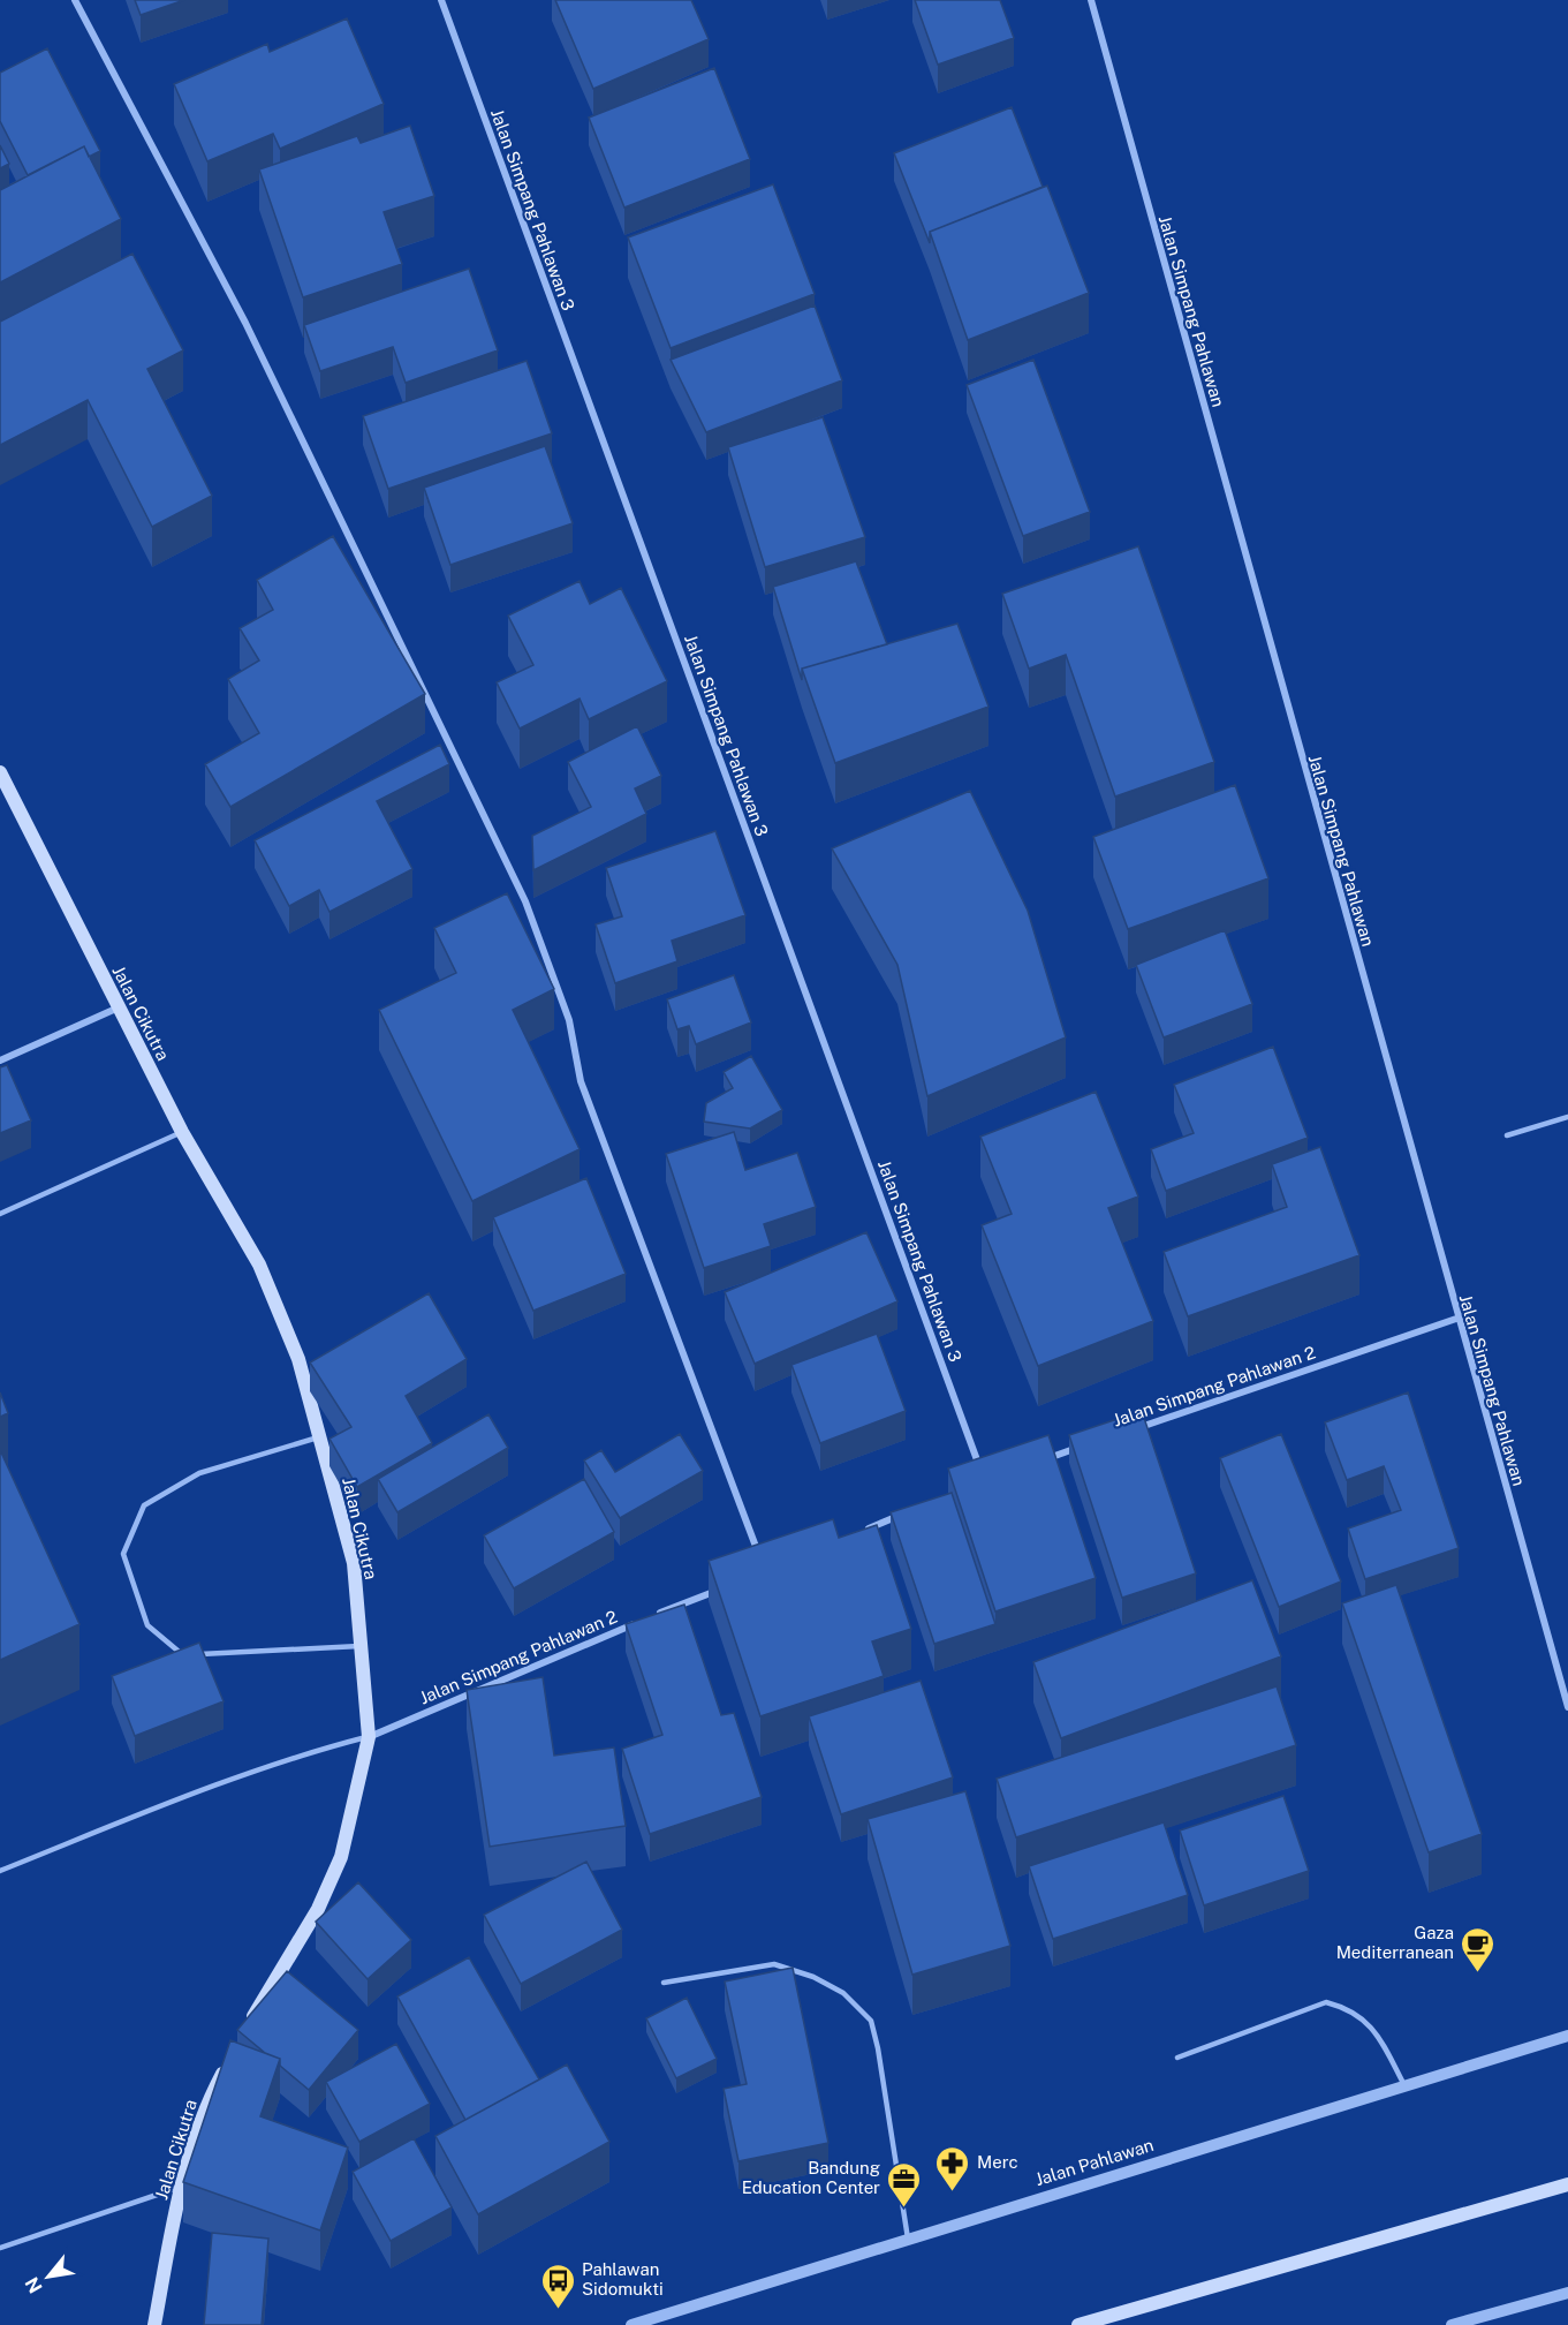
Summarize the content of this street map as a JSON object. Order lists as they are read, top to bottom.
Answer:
{
  "streets": {
    "main road": ["Jalan Cikutra"],
    "street": [
      "Jalan Simpang Pahlawan 3",
      "Jalan Simpang Pahlawan",
      "Jalan Simpang Pahlawan 2",
      "Jalan Pahlawan"
    ]
  },
  "crossings": [
    ["Jalan Simpang Pahlawan", "Jalan Simpang Pahlawan 2"],
    ["Jalan Cikutra", "Jalan Simpang Pahlawan 2"]
  ],
  "places": {
    "cafe": ["Gaza Mediterranean"],
    "pharmacy": ["Merc"],
    "office": ["Bandung Education Center"],
    "bus stop": ["Pahlawan Sidomukti"]
  },
  "north": "bottom left"
}
